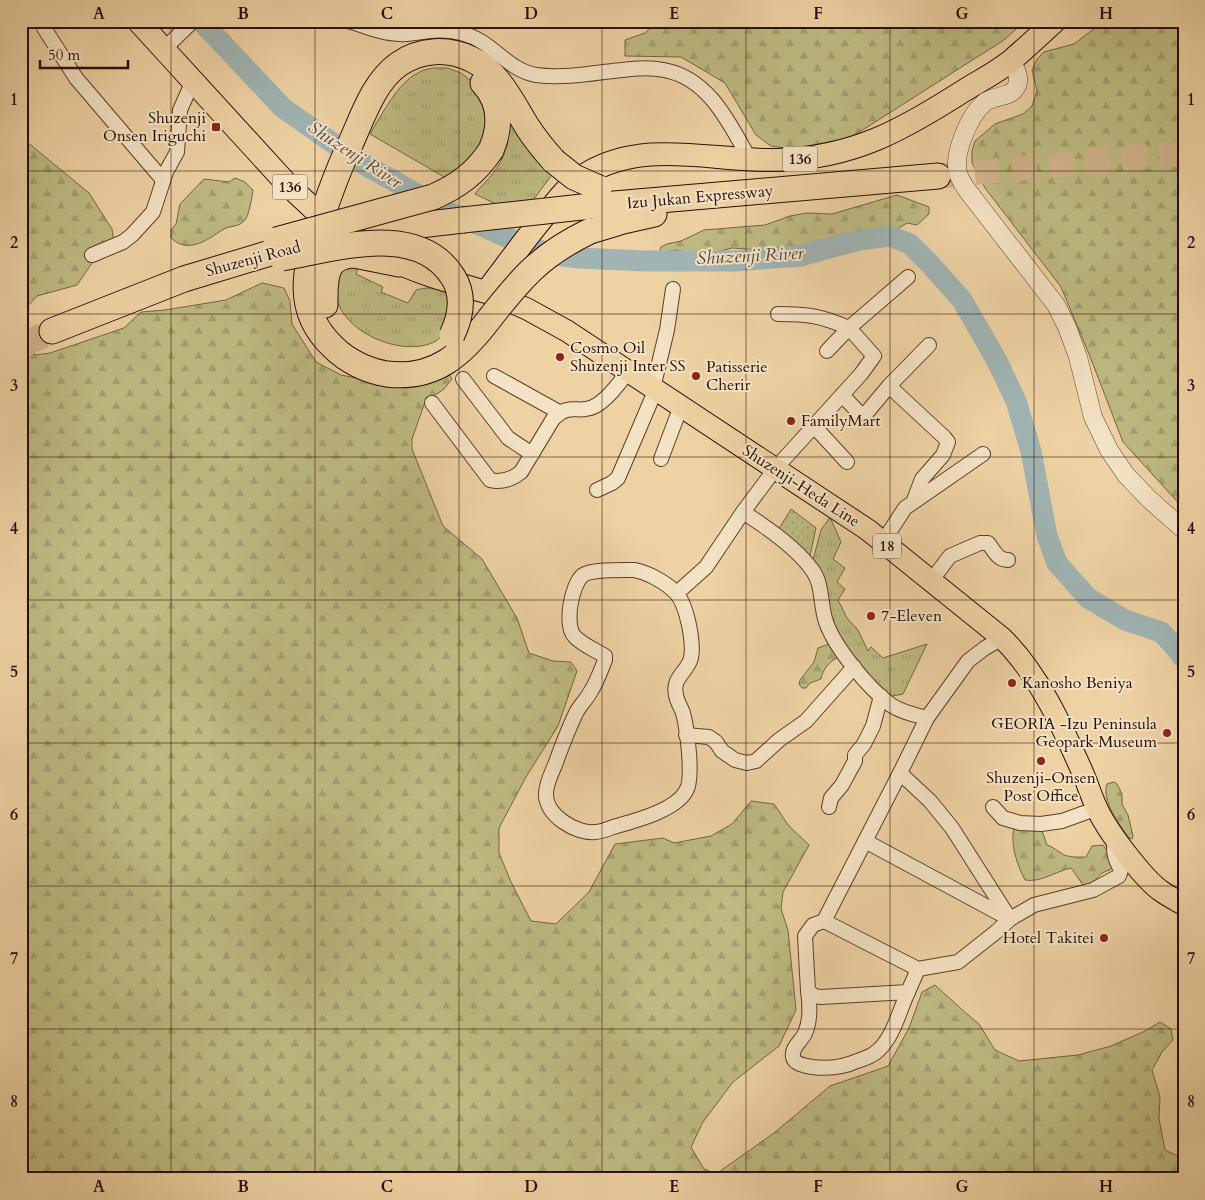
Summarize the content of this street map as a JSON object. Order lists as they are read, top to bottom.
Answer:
{
  "streets": {
    "highway": ["136", "Izu Jukan Expressway", "Shuzenji Road"],
    "main road": ["Shuzenji-Heda Line", "18"]
  },
  "crossings": [
    ["136", "Shuzenji-Heda Line"],
    ["Izu Jukan Expressway", "Shuzenji Road"]
  ],
  "water": ["Shuzenji River"],
  "places": {
    "transit": ["Shuzenji Onsen Iriguchi"],
    "other": [
      "Cosmo Oil Shuzenji Inter SS",
      "Patisserie Cherir",
      "FamilyMart",
      "7-Eleven",
      "Kanosho Beniya",
      "GEORIA -Izu Peninsula Geopark Museum",
      "Shuzenji-Onsen Post Office",
      "Hotel Takitei"
    ]
  },
  "scale_bar": "50 m",
  "grid": {
    "columns": [
      "A",
      "B",
      "C",
      "D",
      "E",
      "F",
      "G",
      "H"
    ],
    "rows": [
      "1",
      "2",
      "3",
      "4",
      "5",
      "6",
      "7",
      "8"
    ]
  }
}
